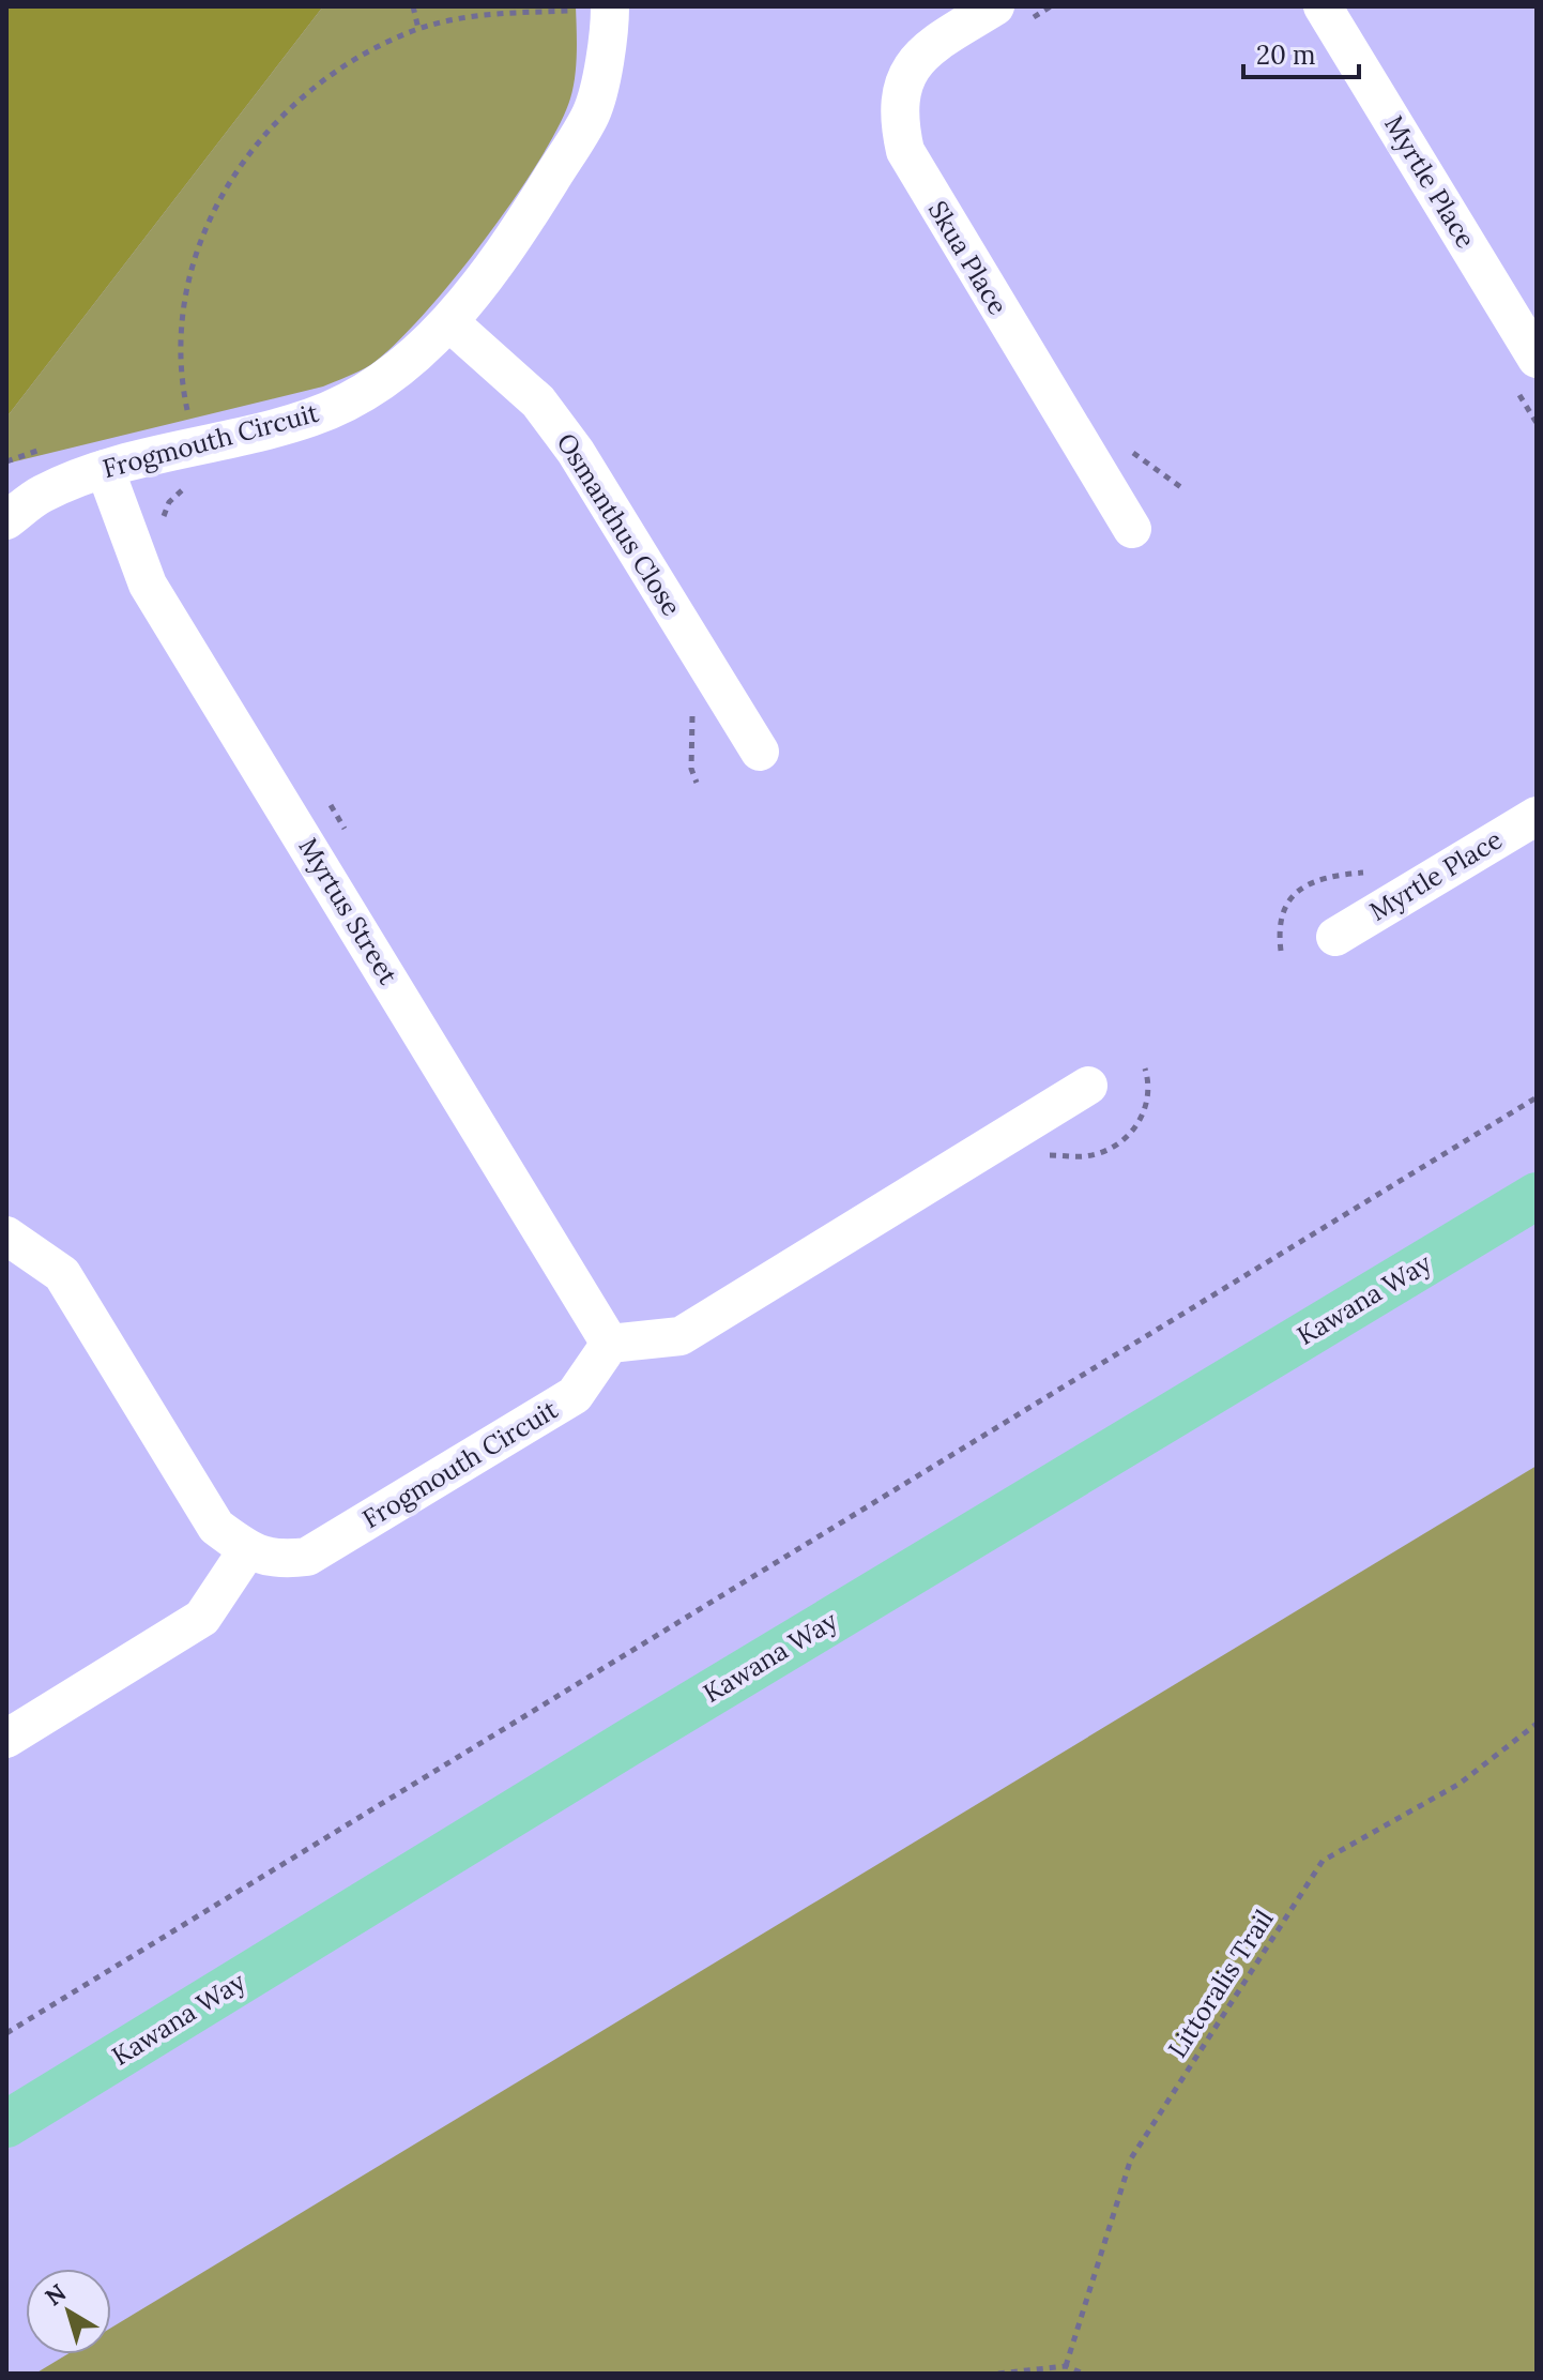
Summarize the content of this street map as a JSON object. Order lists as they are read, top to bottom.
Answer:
{
  "streets": {
    "main road": ["Kawana Way"],
    "street": [
      "Myrtle Place",
      "Skua Place",
      "Frogmouth Circuit",
      "Osmanthus Close",
      "Myrtus Street"
    ],
    "path": ["Littoralis Trail"]
  },
  "crossings": [
    ["Frogmouth Circuit", "Osmanthus Close"],
    ["Frogmouth Circuit", "Myrtus Street"]
  ],
  "scale_bar": "20 m",
  "north": "top left"
}
